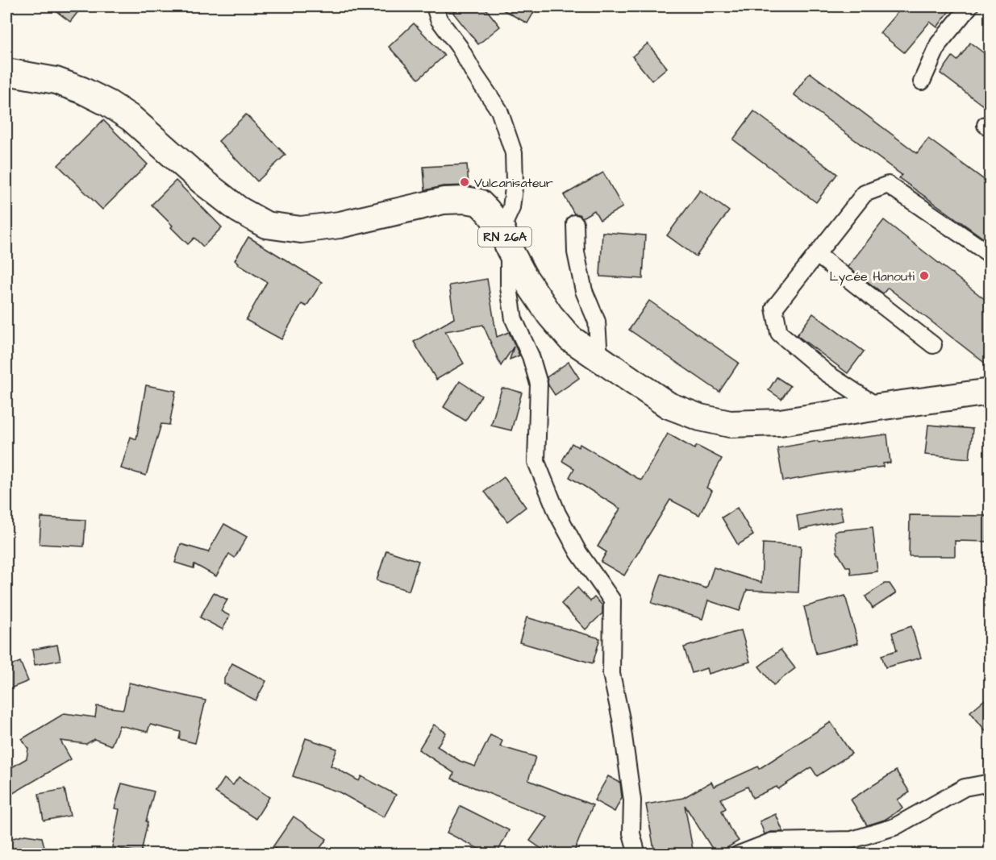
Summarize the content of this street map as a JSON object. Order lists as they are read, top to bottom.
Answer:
{
  "streets": {
    "main road": ["RN 26A"]
  },
  "places": ["Vulcanisateur", "Lycée Hanouti"]
}
